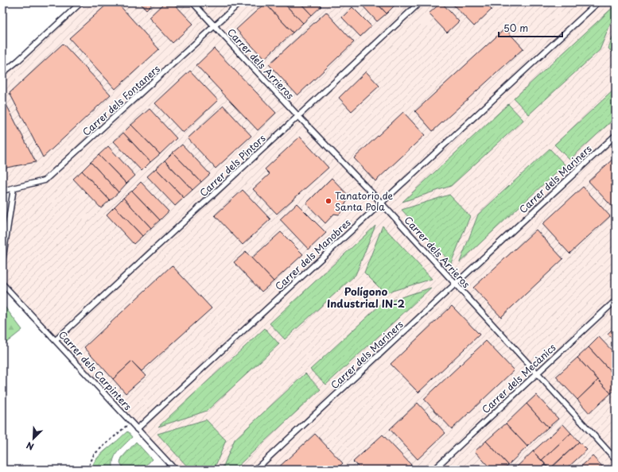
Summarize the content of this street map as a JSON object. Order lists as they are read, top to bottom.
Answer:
{
  "streets": {
    "lane": [
      "Carrer dels Arrieros",
      "Carrer dels Fontaners",
      "Carrer dels Pintors",
      "Carrer dels Mariners",
      "Carrer dels Manobres",
      "Carrer dels Carpinters",
      "Carrer dels Mecànics"
    ]
  },
  "crossings": [
    ["Carrer dels Arrieros", "Carrer dels Fontaners"],
    ["Carrer dels Arrieros", "Carrer dels Pintors"],
    ["Carrer dels Arrieros", "Carrer dels Mariners"],
    ["Carrer dels Arrieros", "Carrer dels Manobres"],
    ["Carrer dels Arrieros", "Carrer dels Mecànics"],
    ["Carrer dels Pintors", "Carrer dels Carpinters"],
    ["Carrer dels Manobres", "Carrer dels Carpinters"]
  ],
  "districts": ["Polígono Industrial IN-2"],
  "places": ["Tanatorio de Santa Pola"],
  "scale_bar": "50 m",
  "north": "bottom left"
}
